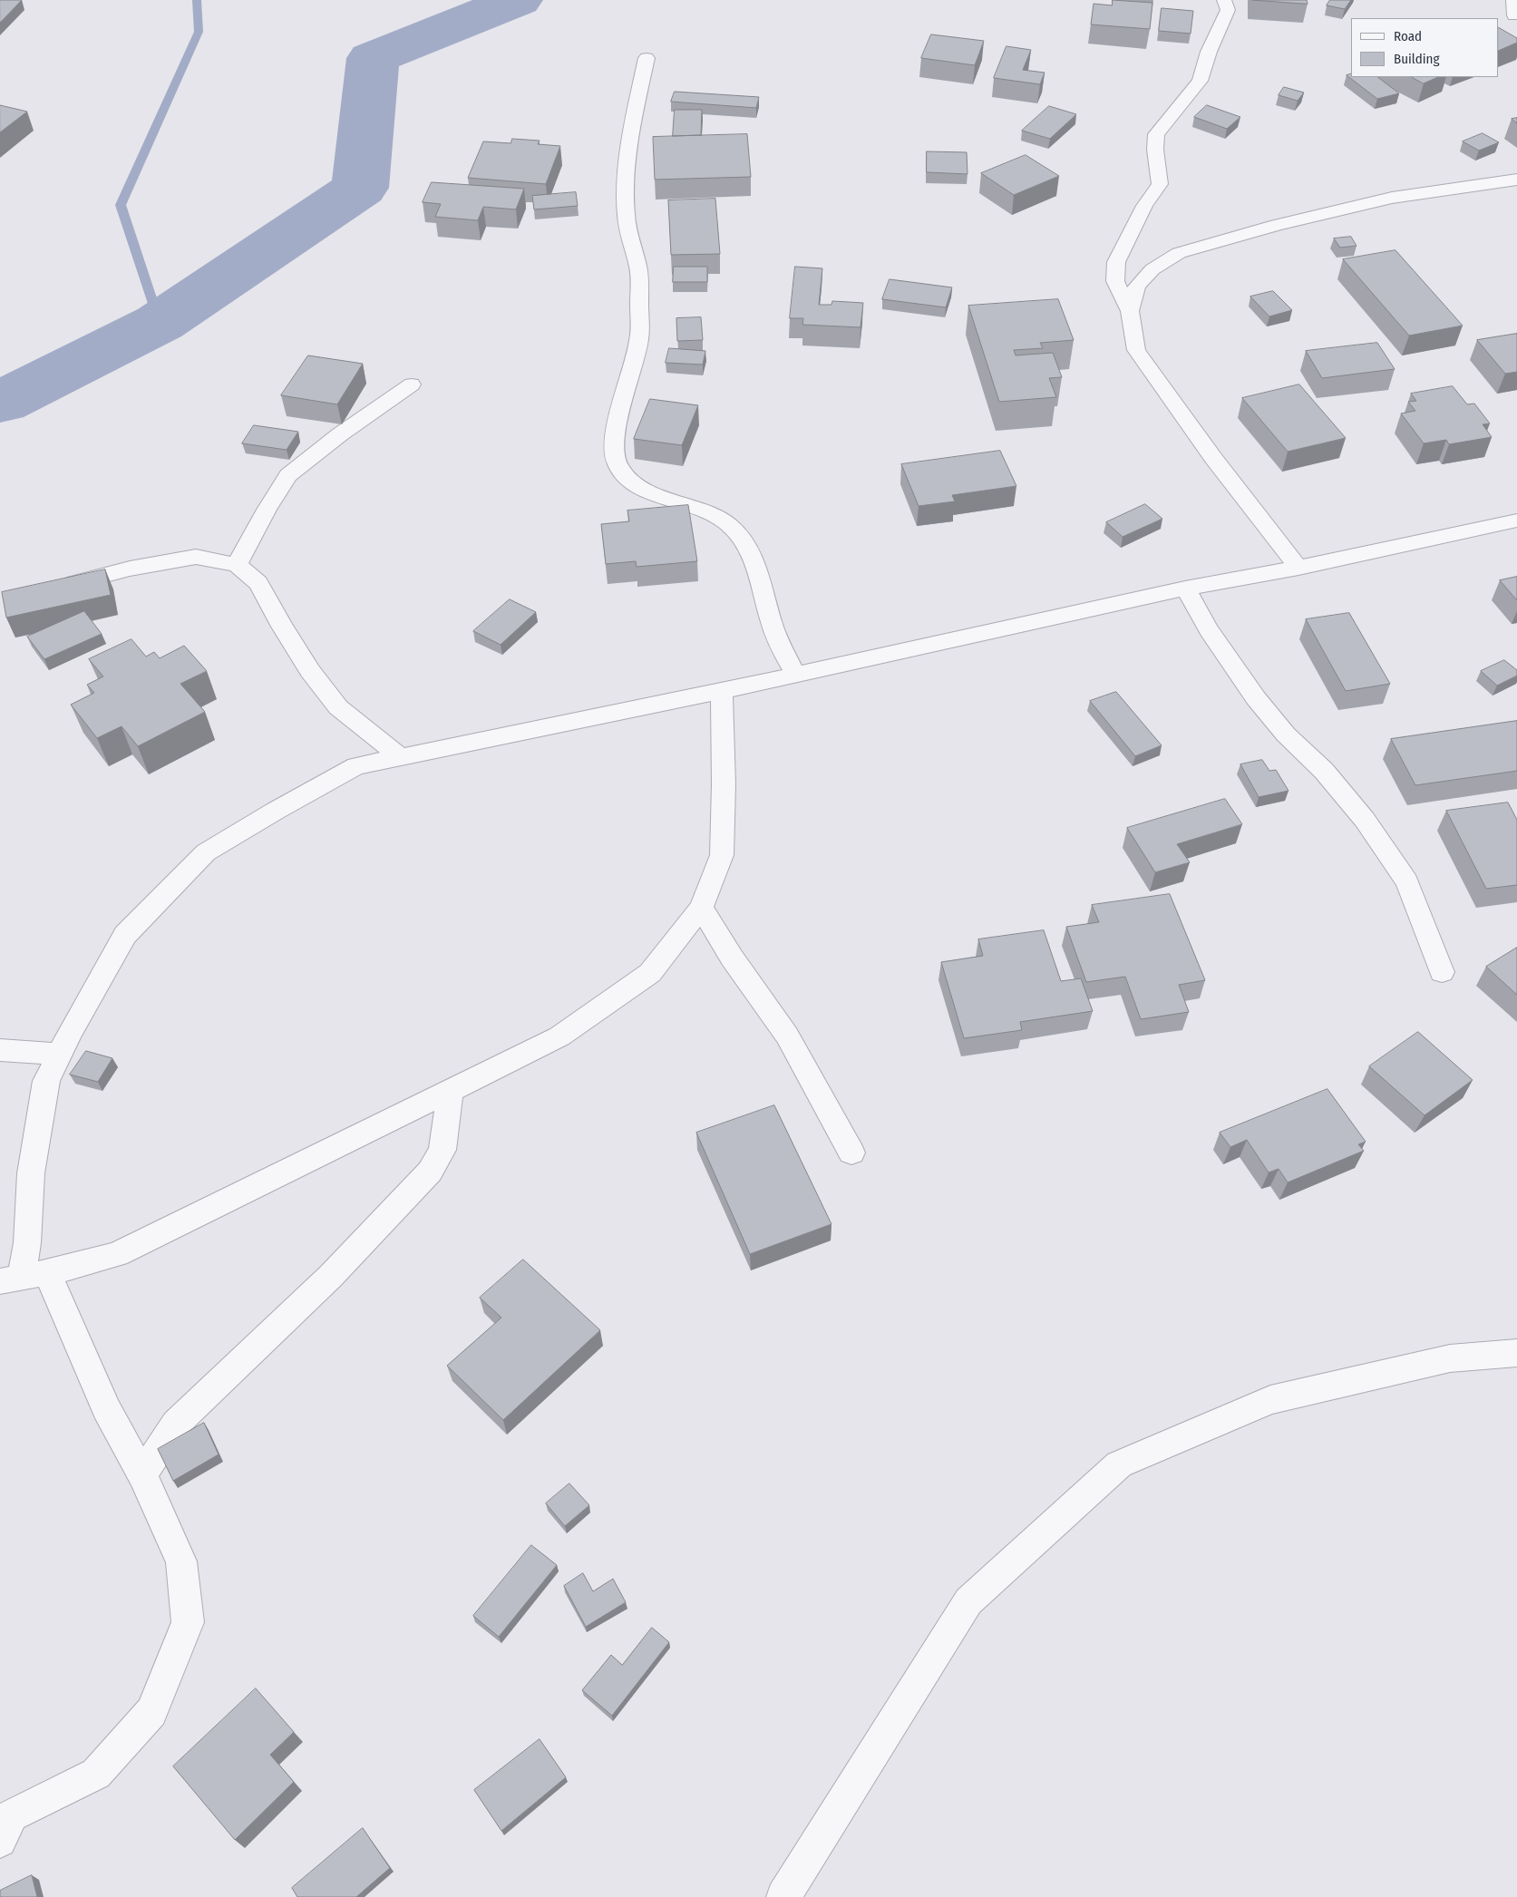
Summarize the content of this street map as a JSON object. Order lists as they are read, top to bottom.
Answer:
{
  "legend": ["Road", "Building"]
}
